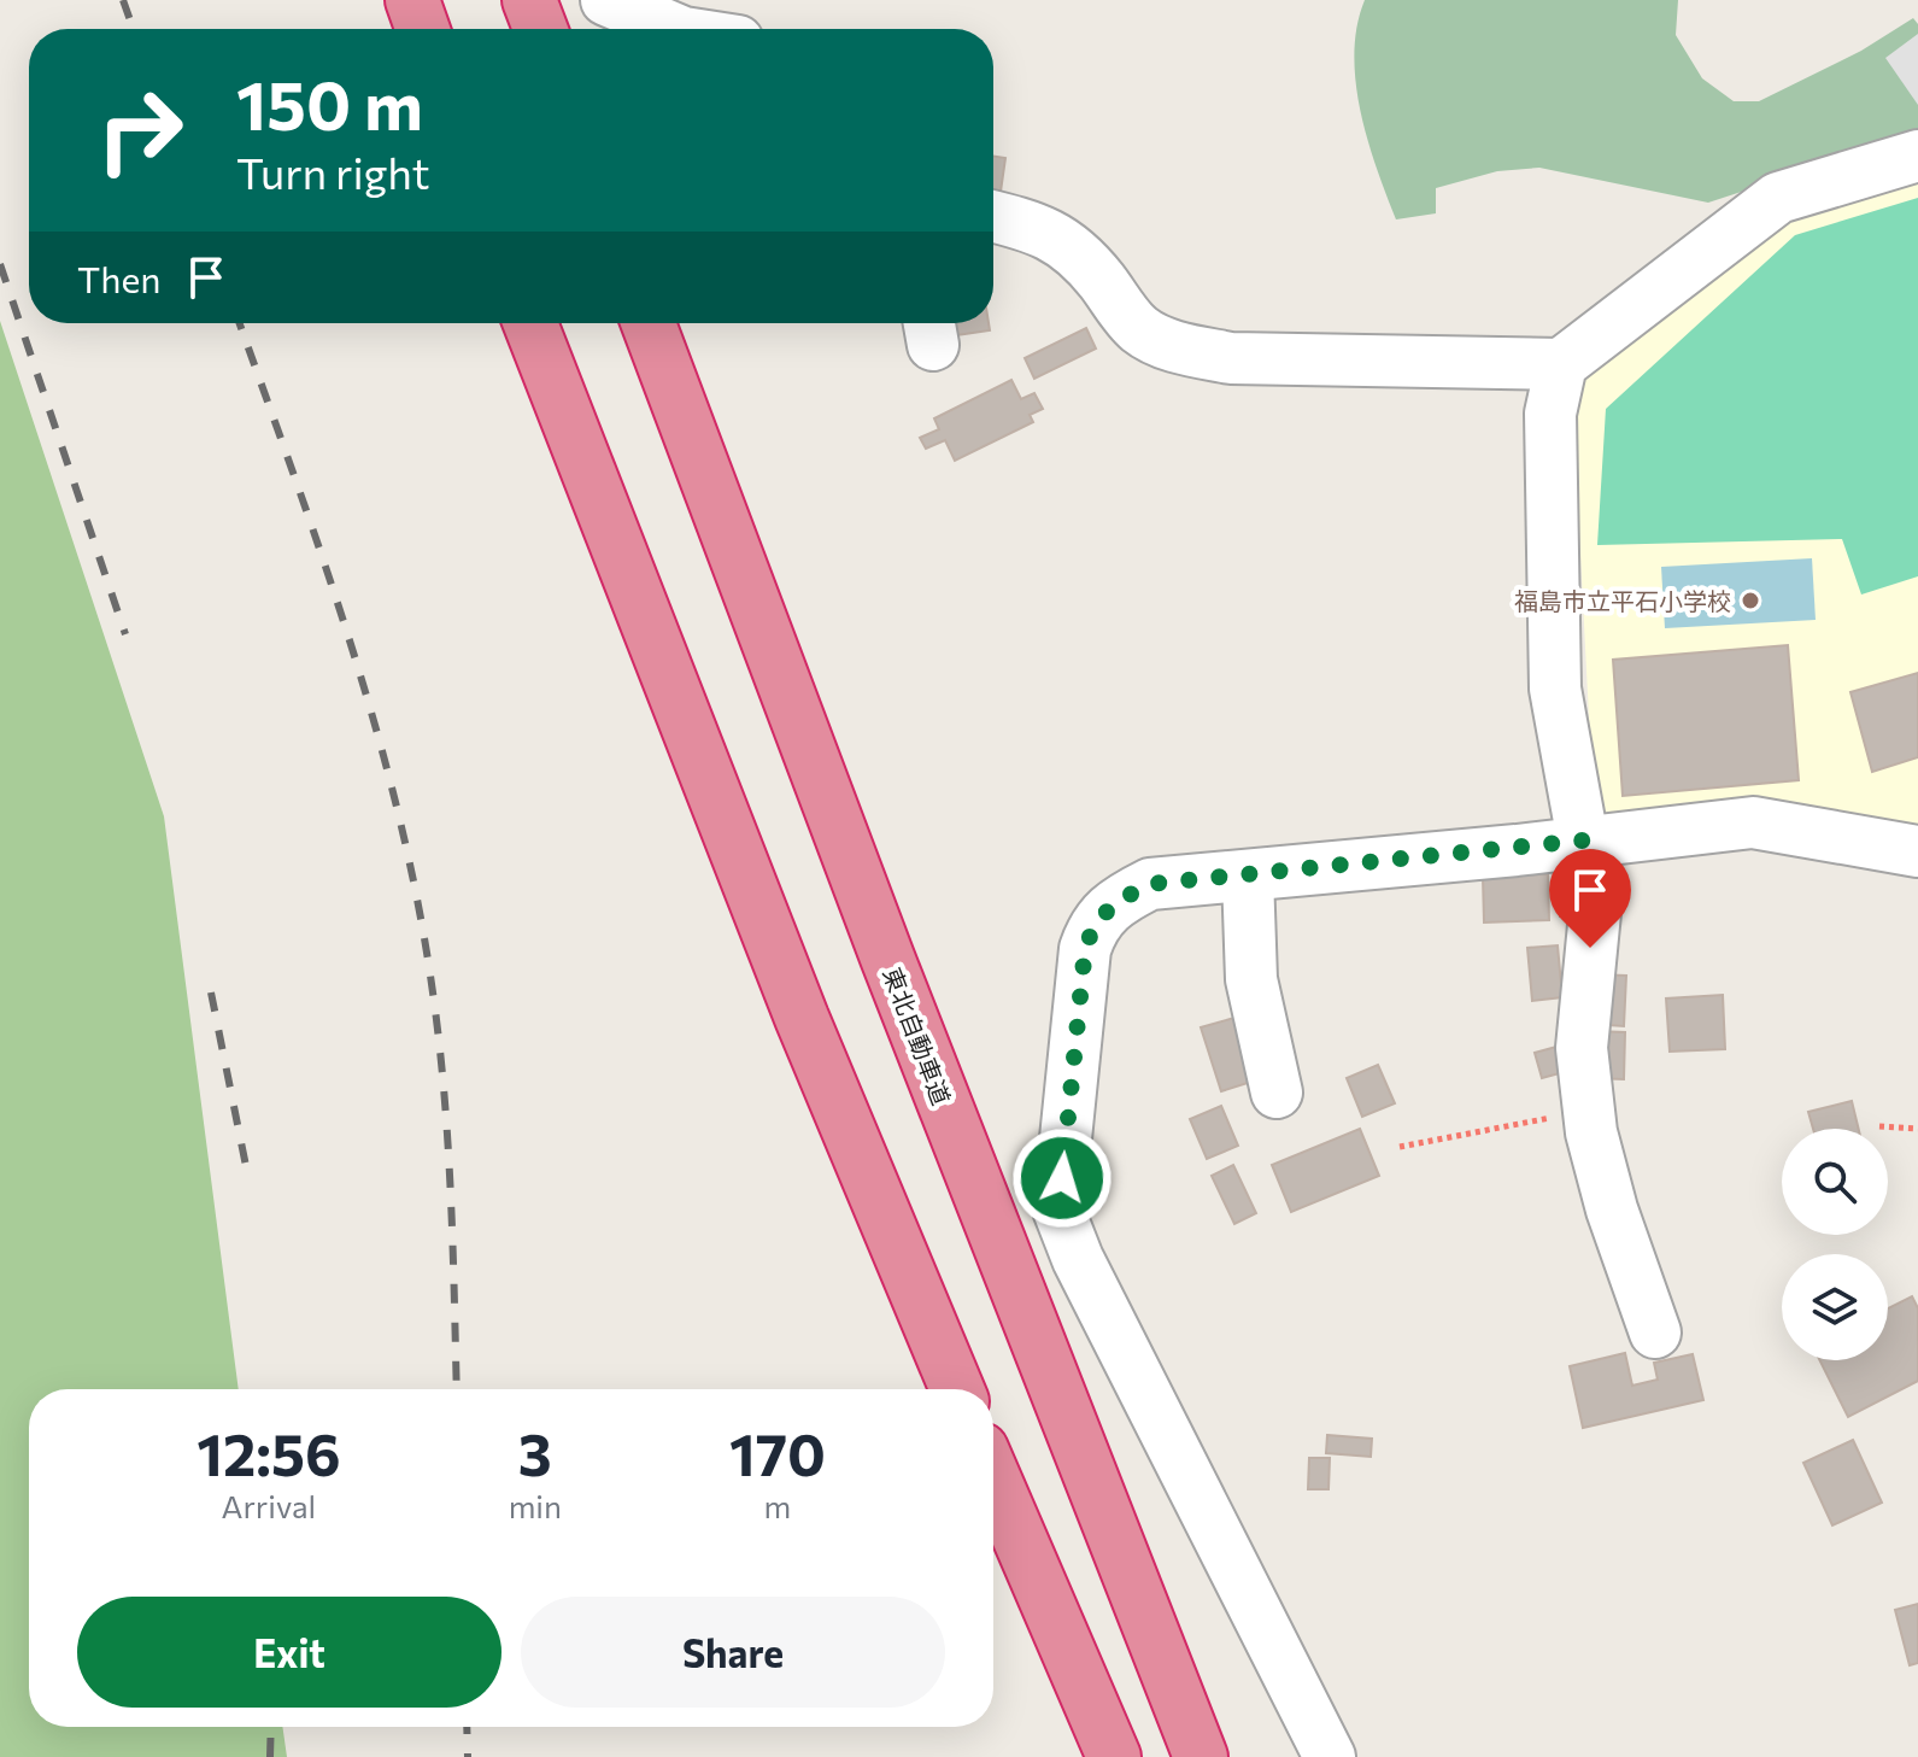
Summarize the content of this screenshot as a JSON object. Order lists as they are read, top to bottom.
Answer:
{
  "streets": {
    "highway": ["東北自動車道"]
  },
  "places": ["福島市立平石小学校"],
  "page": {
    "turn": ["150 m", "Turn right"],
    "then": "Then",
    "eta": [
      "12:56",
      "Arrival",
      "3",
      "min",
      "170",
      "m"
    ],
    "buttons": ["Exit", "Share"]
  }
}
